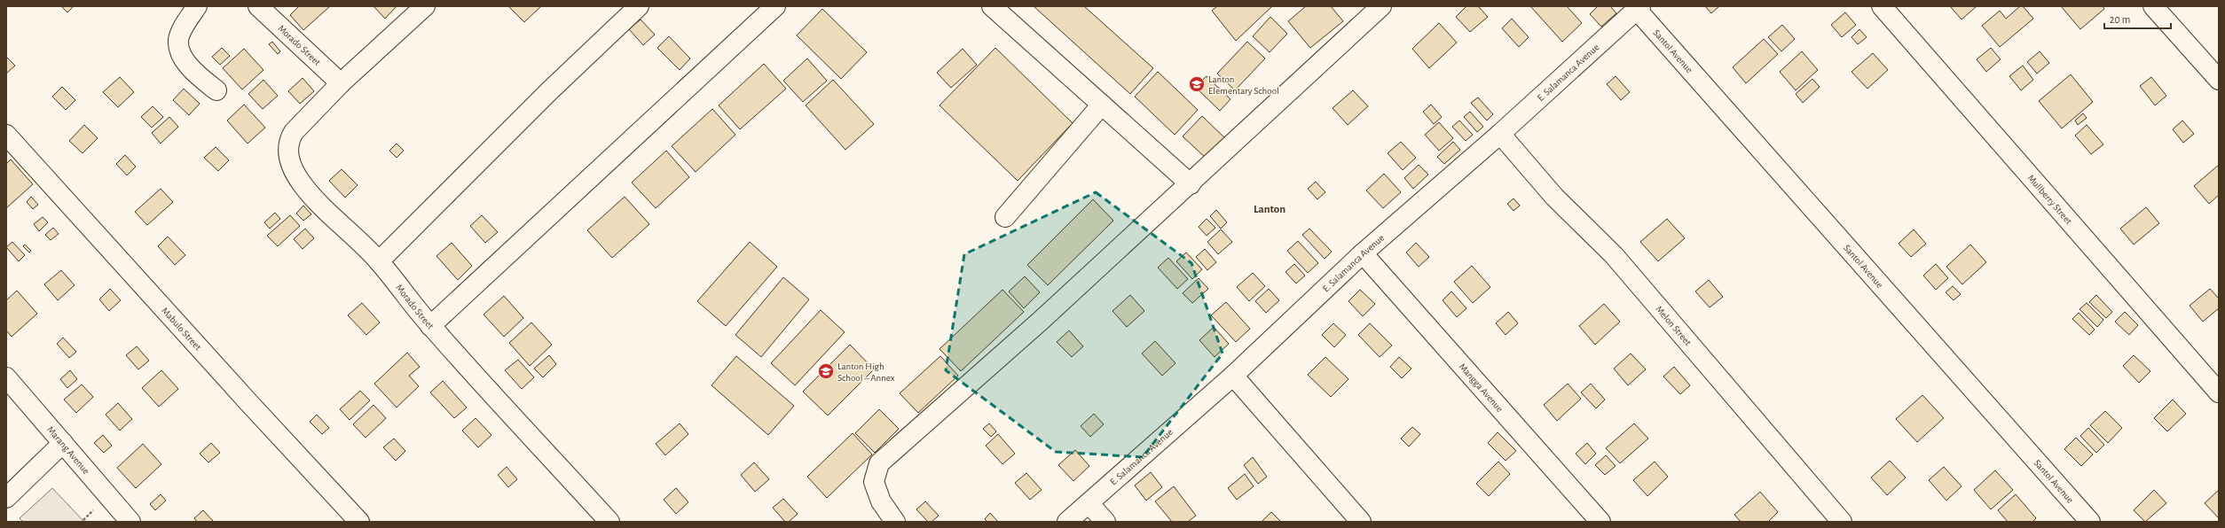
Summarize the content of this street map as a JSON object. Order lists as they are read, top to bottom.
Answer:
{
  "streets": {
    "street": [
      "Morado Street",
      "Santol Avenue",
      "E. Salamanca Avenue",
      "Mullberry Street",
      "Melon Street",
      "Mabulo Street",
      "Mangga Avenue",
      "Marang Avenue"
    ]
  },
  "crossings": [
    ["Santol Avenue", "E. Salamanca Avenue"],
    ["E. Salamanca Avenue", "Melon Street"],
    ["E. Salamanca Avenue", "Mangga Avenue"]
  ],
  "districts": ["Lanton"],
  "places": {
    "school or university": ["Lanton Elementary School", "Lanton High School – Annex"]
  },
  "scale_bar": "20 m"
}
